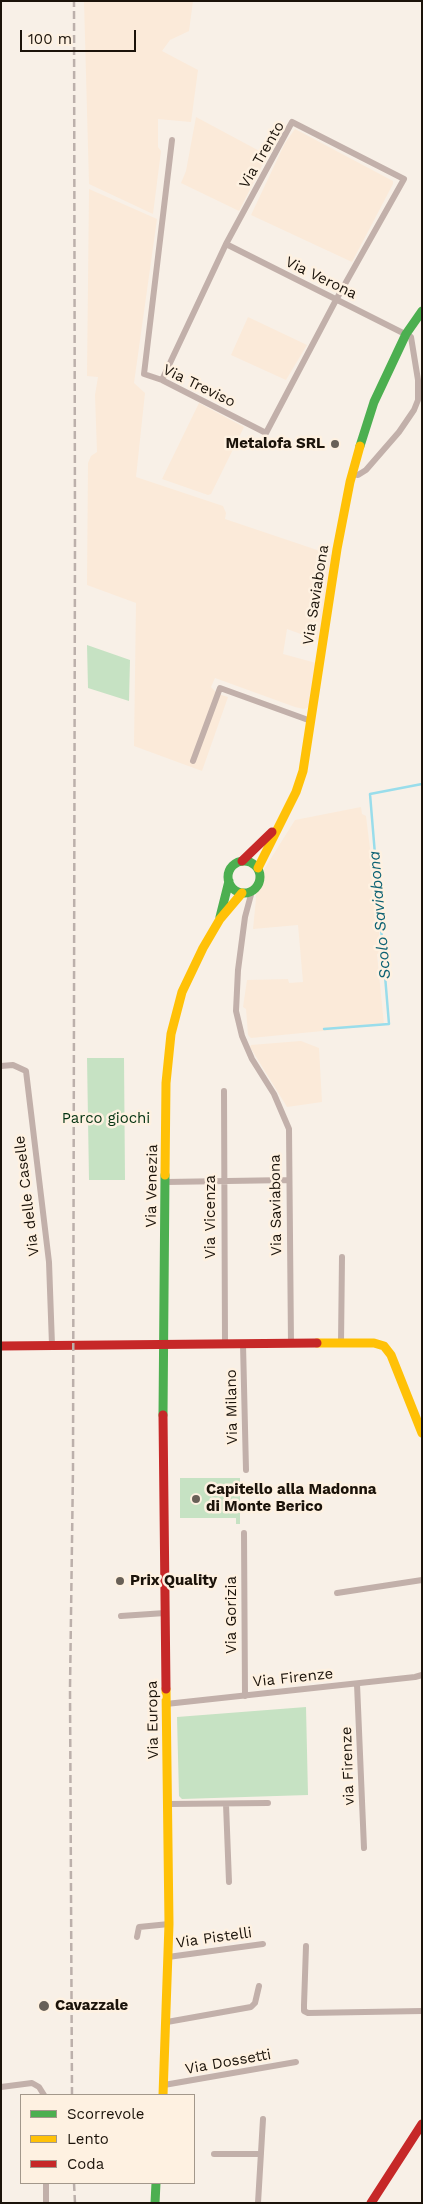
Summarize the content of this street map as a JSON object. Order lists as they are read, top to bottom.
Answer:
{
  "streets": {
    "street": [
      "Via Trento",
      "Via Verona",
      "Via Treviso",
      "Via Saviabona",
      "Via Venezia",
      "Via delle Caselle",
      "Via Vicenza",
      "Via Milano",
      "Via Gorizia",
      "Via Firenze",
      "Via Europa",
      "via Firenze",
      "Via Pistelli",
      "Via Dossetti"
    ]
  },
  "crossings": [
    ["Via Trento", "Via Verona"],
    ["Via Trento", "Via Treviso"],
    ["Via Verona", "Via Treviso"],
    ["Via Verona", "Via Saviabona"],
    ["Via Saviabona", "Via Venezia"],
    ["Via Venezia", "Via Europa"],
    ["Via Gorizia", "Via Firenze"],
    ["Via Firenze", "Via Europa"],
    ["Via Firenze", "via Firenze"],
    ["Via Europa", "Via Pistelli"],
    ["Via Europa", "Via Dossetti"]
  ],
  "water": ["Scolo Saviabona"],
  "parks": ["Parco giochi"],
  "places": [
    "Metalofa SRL",
    "Capitello alla Madonna di Monte Berico",
    "Prix Quality",
    "Cavazzale"
  ],
  "legend": ["Scorrevole", "Lento", "Coda"],
  "scale_bar": "100 m"
}
